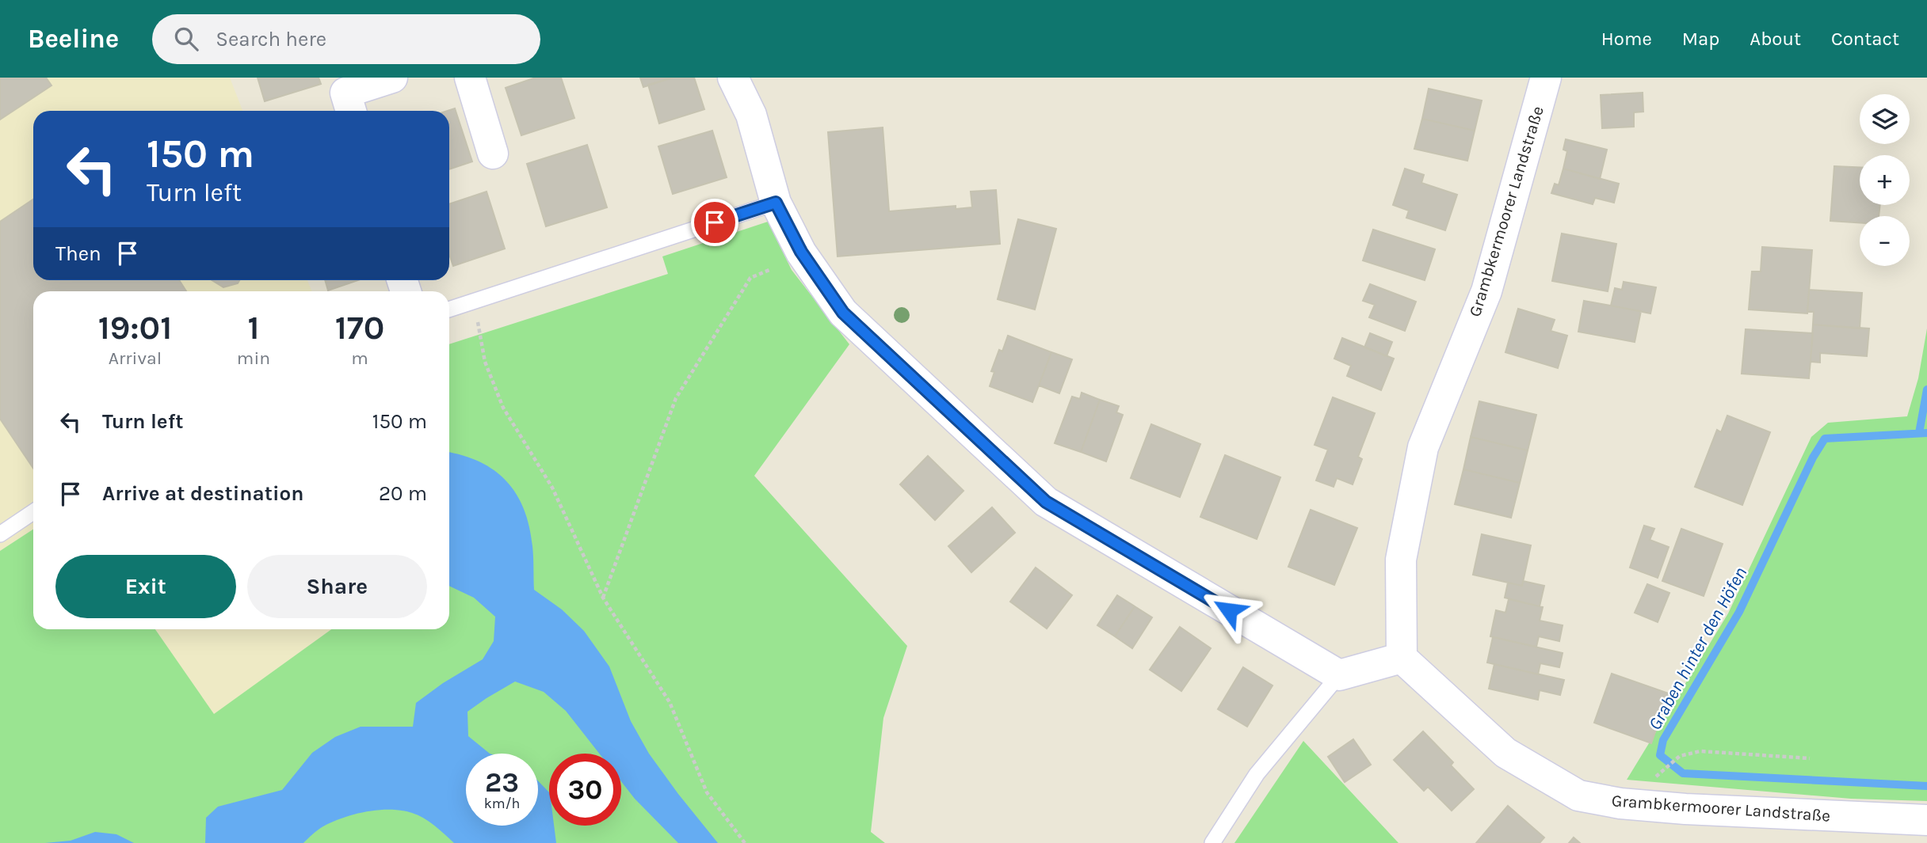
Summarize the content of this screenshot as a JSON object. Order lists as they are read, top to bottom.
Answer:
{
  "streets": {
    "street": ["Grambkermoorer Landstraße"]
  },
  "water": ["Graben hinter den Höfen"],
  "page": {
    "header": "Beeline",
    "search": "Search here",
    "nav": [
      "Home",
      "Map",
      "About",
      "Contact"
    ],
    "map_buttons": ["+", "−"],
    "turn": ["150 m", "Turn left"],
    "then": "Then",
    "eta": [
      "19:01",
      "Arrival",
      "1",
      "min",
      "170",
      "m"
    ],
    "list": [
      {
        "name": "Turn left",
        "value": "150 m"
      },
      {
        "name": "Arrive at destination",
        "value": "20 m"
      }
    ],
    "buttons": ["Exit", "Share"],
    "speed": "23 km/h",
    "limit": "30"
  }
}
